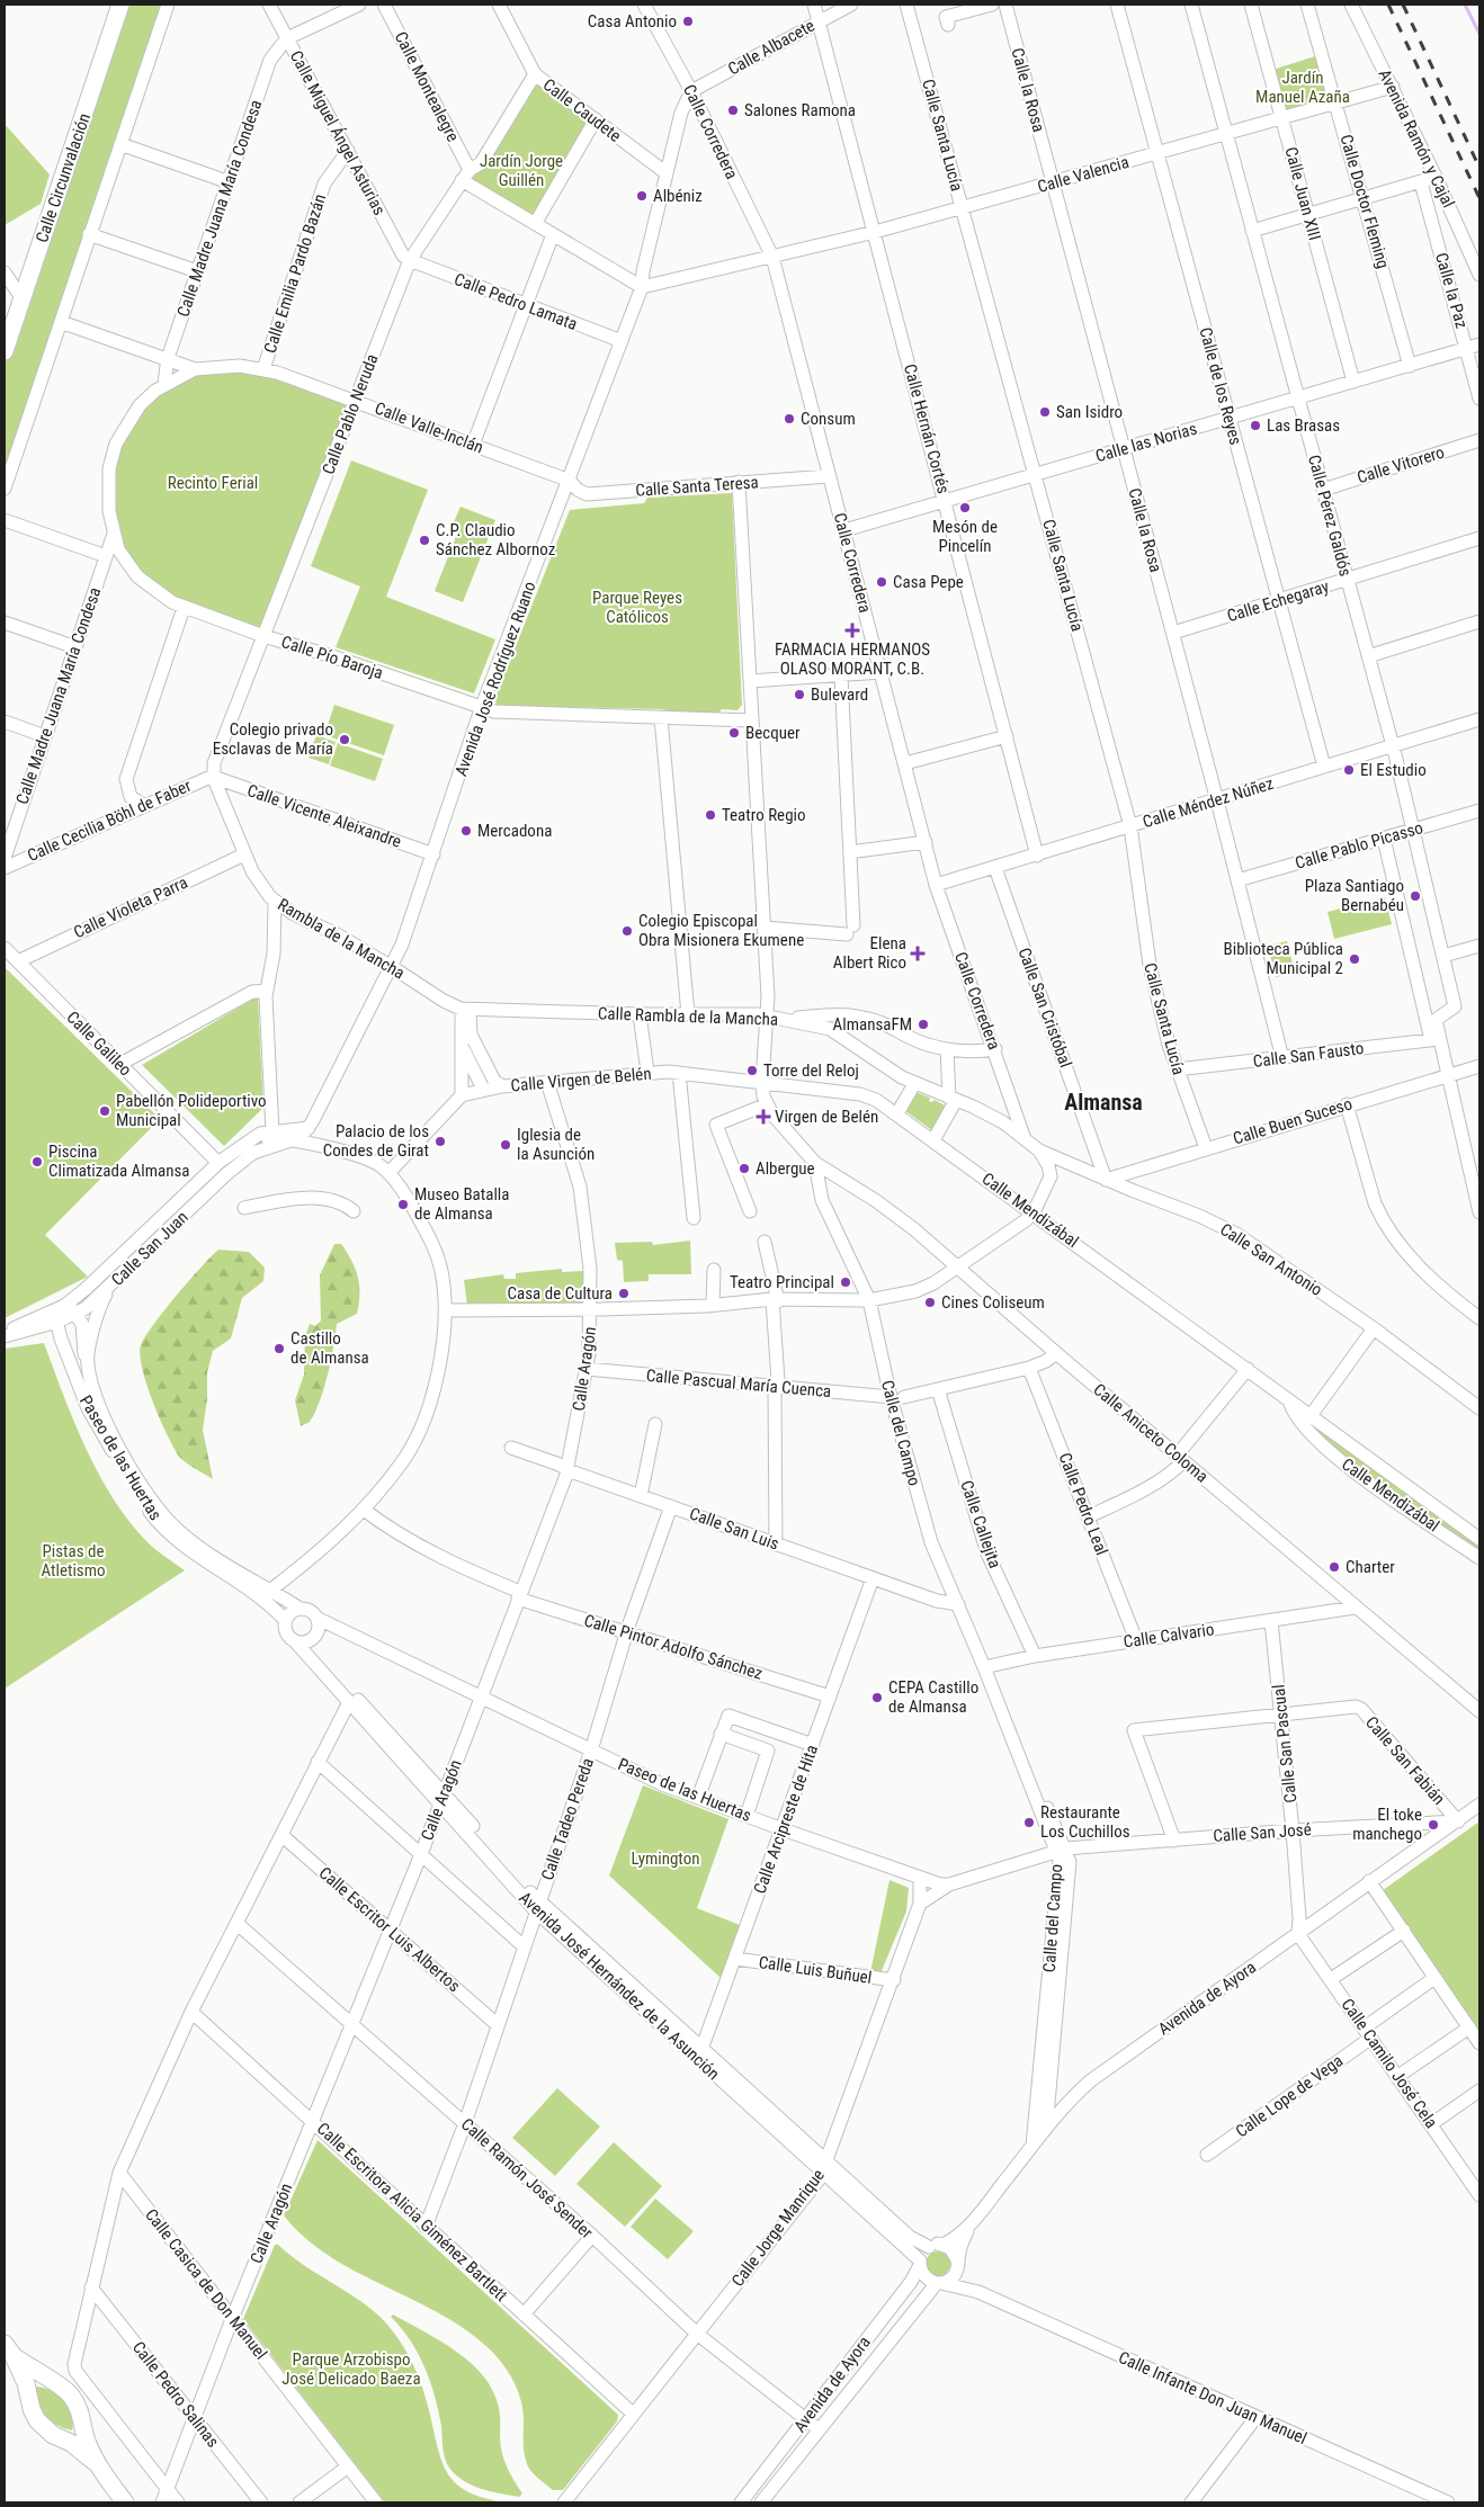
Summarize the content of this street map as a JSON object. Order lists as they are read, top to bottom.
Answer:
{
  "streets": {
    "main road": ["Calle Circunvalación"],
    "street": [
      "Calle Albacete",
      "Calle Montealegre",
      "Calle la Rosa",
      "Calle Caudete",
      "Calle Corredera",
      "Calle Miguel Ángel Asturias",
      "Calle Santa Lucía",
      "Avenida Ramón y Cajal",
      "Calle Valencia",
      "Calle Juan XIII",
      "Calle Doctor Fleming",
      "Calle Madre Juana María Condesa",
      "Calle Emilia Pardo Bazán",
      "Calle la Paz",
      "Calle Pedro Lamata",
      "Calle de los Reyes",
      "Calle Pablo Neruda",
      "Calle Valle-Inclán",
      "Calle Hernán Cortés",
      "Calle las Norias",
      "Calle Vitorero",
      "Calle Santa Teresa",
      "Calle Pérez Galdós",
      "Calle Echegaray",
      "Calle Pío Baroja",
      "Avenida José Rodríguez Ruano",
      "Calle Méndez Núñez",
      "Calle Vicente Aleixandre",
      "Calle Cecilia Böhl de Faber",
      "Calle Pablo Picasso",
      "Calle Violeta Parra",
      "Rambla de la Mancha",
      "Calle San Cristóbal",
      "Calle Rambla de la Mancha",
      "Calle Galileo",
      "Calle San Fausto",
      "Calle Virgen de Belén",
      "Calle Buen Suceso",
      "Calle Mendizábal",
      "Calle San Juan",
      "Calle San Antonio",
      "Calle Aragón",
      "Calle Pascual María Cuenca",
      "Calle del Campo",
      "Calle Aniceto Coloma",
      "Paseo de las Huertas",
      "Calle Pedro Leal",
      "Calle Callejita",
      "Calle San Luis",
      "Calle Calvario",
      "Calle Pintor Adolfo Sánchez",
      "Calle San Pascual",
      "Calle San Fabián",
      "Calle Tadeo Pereda",
      "Calle Arcipreste de Hita",
      "Calle San José",
      "Calle Escritor Luis Albertos",
      "Calle Luis Buñuel",
      "Avenida José Hernández de la Asunción",
      "Avenida de Ayora",
      "Calle Camilo José Cela",
      "Calle Lope de Vega",
      "Calle Ramón José Sender",
      "Calle Escritora Alicia Giménez Bartlett",
      "Calle Jorge Manrique",
      "Calle Casica de Don Manuel",
      "Calle Pedro Salinas",
      "Calle Infante Don Juan Manuel"
    ]
  },
  "crossings": [
    ["Calle Albacete", "Calle Corredera"],
    ["Calle Albacete", "Calle Hernán Cortés"],
    ["Calle Albacete", "Avenida José Rodríguez Ruano"],
    ["Calle Montealegre", "Calle Pablo Neruda"],
    ["Calle la Rosa", "Calle Valencia"],
    ["Calle la Rosa", "Calle las Norias"],
    ["Calle la Rosa", "Calle Echegaray"],
    ["Calle la Rosa", "Calle Méndez Núñez"],
    ["Calle la Rosa", "Calle Pablo Picasso"],
    ["Calle la Rosa", "Calle San Fausto"],
    ["Calle Caudete", "Calle Pablo Neruda"],
    ["Calle Caudete", "Avenida José Rodríguez Ruano"],
    ["Calle Corredera", "Calle Valencia"],
    ["Calle Corredera", "Calle las Norias"],
    ["Calle Corredera", "Calle Santa Teresa"],
    ["Calle Corredera", "Avenida José Rodríguez Ruano"],
    ["Calle Corredera", "Calle Méndez Núñez"],
    ["Calle Corredera", "Calle Rambla de la Mancha"],
    ["Calle Miguel Ángel Asturias", "Calle Madre Juana María Condesa"],
    ["Calle Miguel Ángel Asturias", "Calle Emilia Pardo Bazán"],
    ["Calle Miguel Ángel Asturias", "Calle Pedro Lamata"],
    ["Calle Miguel Ángel Asturias", "Calle Pablo Neruda"],
    ["Calle Santa Lucía", "Calle Valencia"],
    ["Calle Santa Lucía", "Calle las Norias"],
    ["Calle Santa Lucía", "Calle Méndez Núñez"],
    ["Calle Santa Lucía", "Calle San Fausto"],
    ["Calle Santa Lucía", "Calle Buen Suceso"],
    ["Avenida Ramón y Cajal", "Calle Valencia"],
    ["Calle Valencia", "Calle Juan XIII"],
    ["Calle Valencia", "Calle Doctor Fleming"],
    ["Calle Valencia", "Calle de los Reyes"],
    ["Calle Valencia", "Calle Hernán Cortés"],
    ["Calle Valencia", "Calle Pérez Galdós"],
    ["Calle Valencia", "Avenida José Rodríguez Ruano"],
    ["Calle Juan XIII", "Calle las Norias"],
    ["Calle Doctor Fleming", "Calle las Norias"],
    ["Calle Madre Juana María Condesa", "Calle Valle-Inclán"],
    ["Calle Madre Juana María Condesa", "Calle Pío Baroja"],
    ["Calle Emilia Pardo Bazán", "Calle Valle-Inclán"],
    ["Calle la Paz", "Calle las Norias"],
    ["Calle Pedro Lamata", "Calle Pablo Neruda"],
    ["Calle Pedro Lamata", "Avenida José Rodríguez Ruano"],
    ["Calle de los Reyes", "Calle las Norias"],
    ["Calle de los Reyes", "Calle Echegaray"],
    ["Calle de los Reyes", "Calle Méndez Núñez"],
    ["Calle Pablo Neruda", "Calle Valle-Inclán"],
    ["Calle Pablo Neruda", "Calle Pío Baroja"],
    ["Calle Pablo Neruda", "Calle Vicente Aleixandre"],
    ["Calle Pablo Neruda", "Calle Cecilia Böhl de Faber"],
    ["Calle Pablo Neruda", "Rambla de la Mancha"],
    ["Calle Valle-Inclán", "Calle Santa Teresa"],
    ["Calle Valle-Inclán", "Avenida José Rodríguez Ruano"],
    ["Calle Hernán Cortés", "Calle las Norias"],
    ["Calle Hernán Cortés", "Calle Méndez Núñez"],
    ["Calle las Norias", "Calle Pérez Galdós"],
    ["Calle Vitorero", "Calle Pérez Galdós"],
    ["Calle Santa Teresa", "Avenida José Rodríguez Ruano"],
    ["Calle Pérez Galdós", "Calle Echegaray"],
    ["Calle Pérez Galdós", "Calle Méndez Núñez"],
    ["Calle Pérez Galdós", "Calle Pablo Picasso"],
    ["Calle Pérez Galdós", "Calle San Fausto"],
    ["Calle Pío Baroja", "Avenida José Rodríguez Ruano"],
    ["Avenida José Rodríguez Ruano", "Calle Vicente Aleixandre"],
    ["Avenida José Rodríguez Ruano", "Rambla de la Mancha"],
    ["Avenida José Rodríguez Ruano", "Calle San Juan"],
    ["Calle Méndez Núñez", "Calle San Cristóbal"],
    ["Calle Vicente Aleixandre", "Calle Cecilia Böhl de Faber"],
    ["Calle Vicente Aleixandre", "Rambla de la Mancha"],
    ["Calle Cecilia Böhl de Faber", "Rambla de la Mancha"],
    ["Calle Violeta Parra", "Rambla de la Mancha"],
    ["Calle Violeta Parra", "Calle Galileo"],
    ["Rambla de la Mancha", "Calle Rambla de la Mancha"],
    ["Rambla de la Mancha", "Calle Virgen de Belén"],
    ["Calle San Cristóbal", "Calle Buen Suceso"],
    ["Calle San Cristóbal", "Calle San Antonio"],
    ["Calle Rambla de la Mancha", "Calle Virgen de Belén"],
    ["Calle Rambla de la Mancha", "Calle San Antonio"],
    ["Calle Galileo", "Calle San Juan"],
    ["Calle Virgen de Belén", "Calle Mendizábal"],
    ["Calle Virgen de Belén", "Calle Aragón"],
    ["Calle Buen Suceso", "Calle San Antonio"],
    ["Calle San Juan", "Paseo de las Huertas"],
    ["Calle Aragón", "Calle Pascual María Cuenca"],
    ["Calle Aragón", "Paseo de las Huertas"],
    ["Calle Aragón", "Calle San Luis"],
    ["Calle Aragón", "Calle Pintor Adolfo Sánchez"],
    ["Calle Aragón", "Calle Escritor Luis Albertos"],
    ["Calle Aragón", "Avenida José Hernández de la Asunción"],
    ["Calle Aragón", "Calle Ramón José Sender"],
    ["Calle Aragón", "Calle Escritora Alicia Giménez Bartlett"],
    ["Calle Aragón", "Calle Casica de Don Manuel"],
    ["Calle Aragón", "Calle Pedro Salinas"],
    ["Calle Pascual María Cuenca", "Calle del Campo"],
    ["Calle del Campo", "Calle Aniceto Coloma"],
    ["Calle del Campo", "Paseo de las Huertas"],
    ["Calle del Campo", "Calle San Luis"],
    ["Calle del Campo", "Calle Calvario"],
    ["Calle del Campo", "Calle San José"],
    ["Calle del Campo", "Avenida de Ayora"],
    ["Calle Aniceto Coloma", "Calle Calvario"],
    ["Paseo de las Huertas", "Calle Tadeo Pereda"],
    ["Paseo de las Huertas", "Calle Arcipreste de Hita"],
    ["Paseo de las Huertas", "Calle San José"],
    ["Paseo de las Huertas", "Avenida José Hernández de la Asunción"],
    ["Paseo de las Huertas", "Calle Jorge Manrique"],
    ["Calle Pedro Leal", "Calle Calvario"],
    ["Calle Callejita", "Calle Calvario"],
    ["Calle San Luis", "Calle Tadeo Pereda"],
    ["Calle San Luis", "Calle Arcipreste de Hita"],
    ["Calle Calvario", "Calle San Pascual"],
    ["Calle Pintor Adolfo Sánchez", "Calle Tadeo Pereda"],
    ["Calle Pintor Adolfo Sánchez", "Calle Arcipreste de Hita"],
    ["Calle San Pascual", "Calle San Fabián"],
    ["Calle San Pascual", "Calle San José"],
    ["Calle San Pascual", "Avenida de Ayora"],
    ["Calle San Pascual", "Calle Camilo José Cela"],
    ["Calle San Fabián", "Calle San José"],
    ["Calle San Fabián", "Avenida de Ayora"],
    ["Calle Tadeo Pereda", "Calle Escritor Luis Albertos"],
    ["Calle Tadeo Pereda", "Avenida José Hernández de la Asunción"],
    ["Calle Tadeo Pereda", "Calle Ramón José Sender"],
    ["Calle Tadeo Pereda", "Calle Escritora Alicia Giménez Bartlett"],
    ["Calle Arcipreste de Hita", "Calle Luis Buñuel"],
    ["Calle Arcipreste de Hita", "Avenida José Hernández de la Asunción"],
    ["Calle San José", "Avenida de Ayora"],
    ["Calle Luis Buñuel", "Calle Jorge Manrique"],
    ["Avenida José Hernández de la Asunción", "Avenida de Ayora"],
    ["Avenida José Hernández de la Asunción", "Calle Jorge Manrique"],
    ["Avenida José Hernández de la Asunción", "Calle Infante Don Juan Manuel"],
    ["Avenida de Ayora", "Calle Camilo José Cela"],
    ["Avenida de Ayora", "Calle Ramón José Sender"],
    ["Avenida de Ayora", "Calle Infante Don Juan Manuel"],
    ["Calle Camilo José Cela", "Calle Lope de Vega"],
    ["Calle Ramón José Sender", "Calle Jorge Manrique"],
    ["Calle Escritora Alicia Giménez Bartlett", "Calle Jorge Manrique"]
  ],
  "districts": ["Almansa"],
  "parks": [
    "Jardín Manuel Azaña",
    "Jardín Jorge Guillén",
    "Recinto Ferial",
    "Parque Reyes Católicos",
    "Pistas de Atletismo",
    "Lymington",
    "Parque Arzobispo José Delicado Baeza"
  ],
  "places": {
    "other": [
      "Casa Antonio",
      "Salones Ramona",
      "Albéniz",
      "San Isidro",
      "Consum",
      "Las Brasas",
      "Mesón de Pincelín",
      "C.P. Claudio Sánchez Albornoz",
      "Casa Pepe",
      "Bulevard",
      "Becquer",
      "Colegio privado Esclavas de María",
      "El Estudio",
      "Teatro Regio",
      "Mercadona",
      "Plaza Santiago Bernabéu",
      "Colegio Episcopal Obra Misionera Ekumene",
      "Biblioteca Pública Municipal 2",
      "AlmansaFM",
      "Torre del Reloj",
      "Pabellón Polideportivo Municipal",
      "Palacio de los Condes de Girat",
      "Iglesia de la Asunción",
      "Piscina Climatizada Almansa",
      "Albergue",
      "Museo Batalla de Almansa",
      "Teatro Principal",
      "Casa de Cultura",
      "Cines Coliseum",
      "Castillo de Almansa",
      "Charter",
      "CEPA Castillo de Almansa",
      "Restaurante Los Cuchillos",
      "El toke manchego"
    ],
    "health": ["FARMACIA HERMANOS OLASO MORANT, C.B.", "Elena Albert Rico", "Virgen de Belén"]
  }
}
